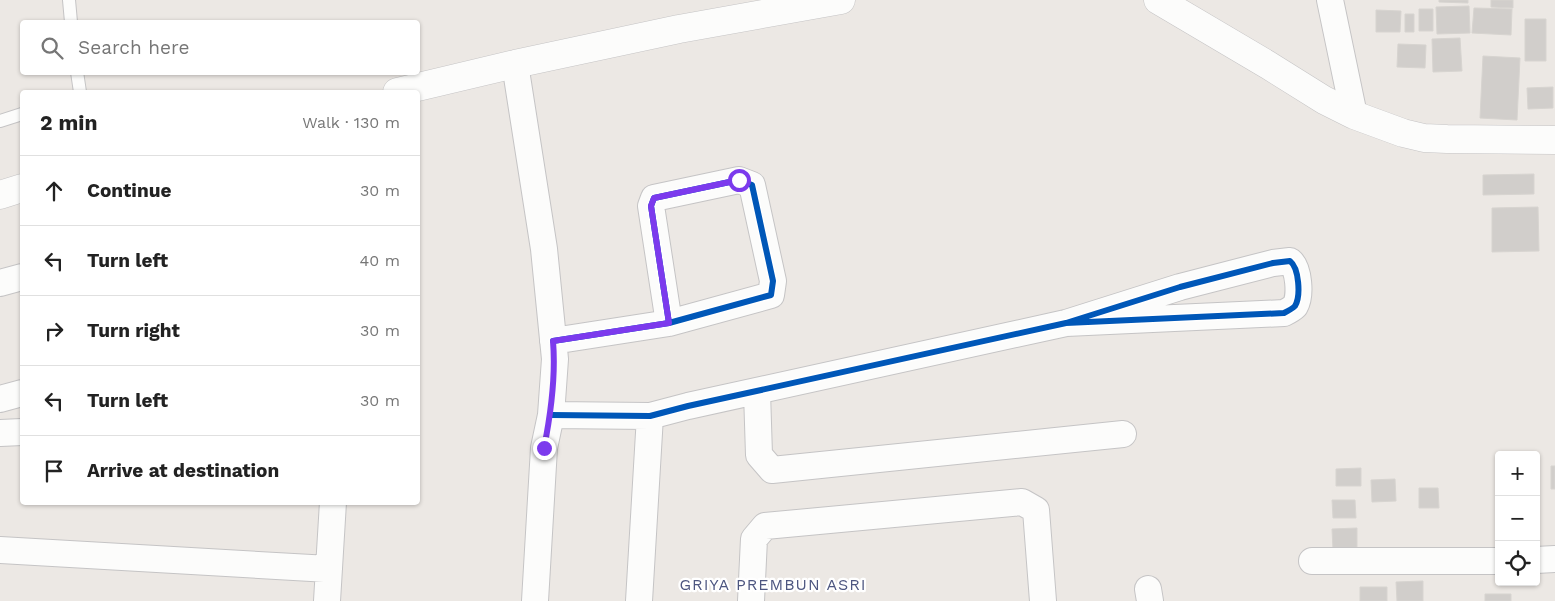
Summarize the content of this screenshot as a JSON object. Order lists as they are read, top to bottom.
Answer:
{
  "districts": ["GRIYA PREMBUN ASRI"],
  "page": {
    "search": "Search here",
    "heading": ["2 min", "Walk · 130 m"],
    "list": [
      ["Continue", "30 m"],
      ["Turn left", "40 m"],
      ["Turn right", "30 m"],
      ["Turn left", "30 m"],
      "Arrive at destination"
    ],
    "map_buttons": ["+", "−"]
  }
}
